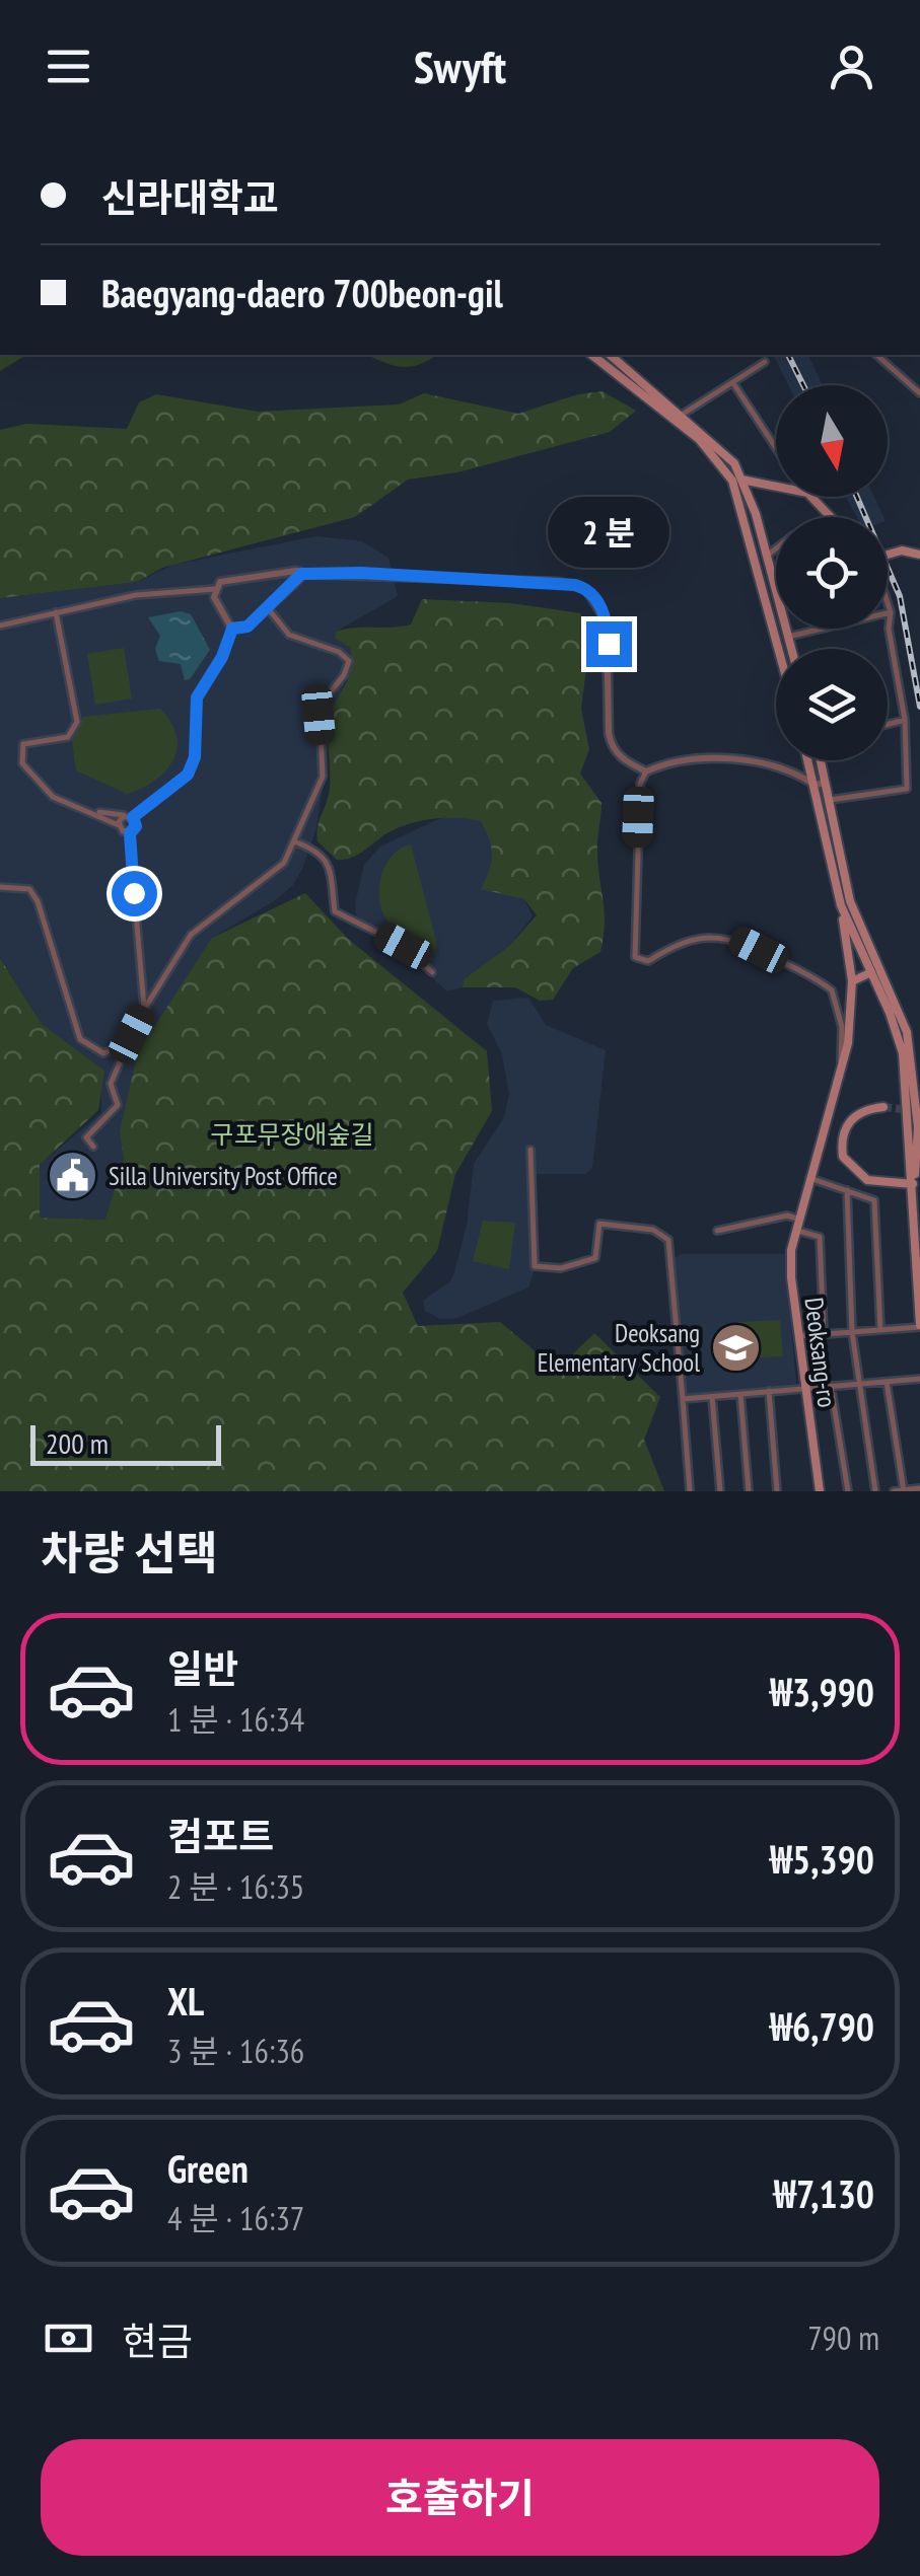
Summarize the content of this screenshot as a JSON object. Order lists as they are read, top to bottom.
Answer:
{
  "streets": {
    "main road": ["Deoksang-ro"]
  },
  "parks": ["구포무장애숲길"],
  "places": {
    "public building": ["Silla University Post Office"],
    "school or university": ["Deoksang Elementary School"]
  },
  "scale_bar": "200 m",
  "north": "bottom",
  "page": {
    "header": "Swyft",
    "banner": ["신라대학교", "Baegyang-daero 700beon-gil"],
    "bubble": "2 분",
    "scale": "200 m",
    "heading": "차량 선택",
    "list": [
      {
        "name": "일반",
        "note": "1 분 · 16:34",
        "value": "₩3,990"
      },
      {
        "name": "컴포트",
        "note": "2 분 · 16:35",
        "value": "₩5,390"
      },
      {
        "name": "XL",
        "note": "3 분 · 16:36",
        "value": "₩6,790"
      },
      {
        "name": "Green",
        "note": "4 분 · 16:37",
        "value": "₩7,130"
      }
    ],
    "pay": ["현금", "790 m"],
    "buttons": "호출하기"
  }
}
